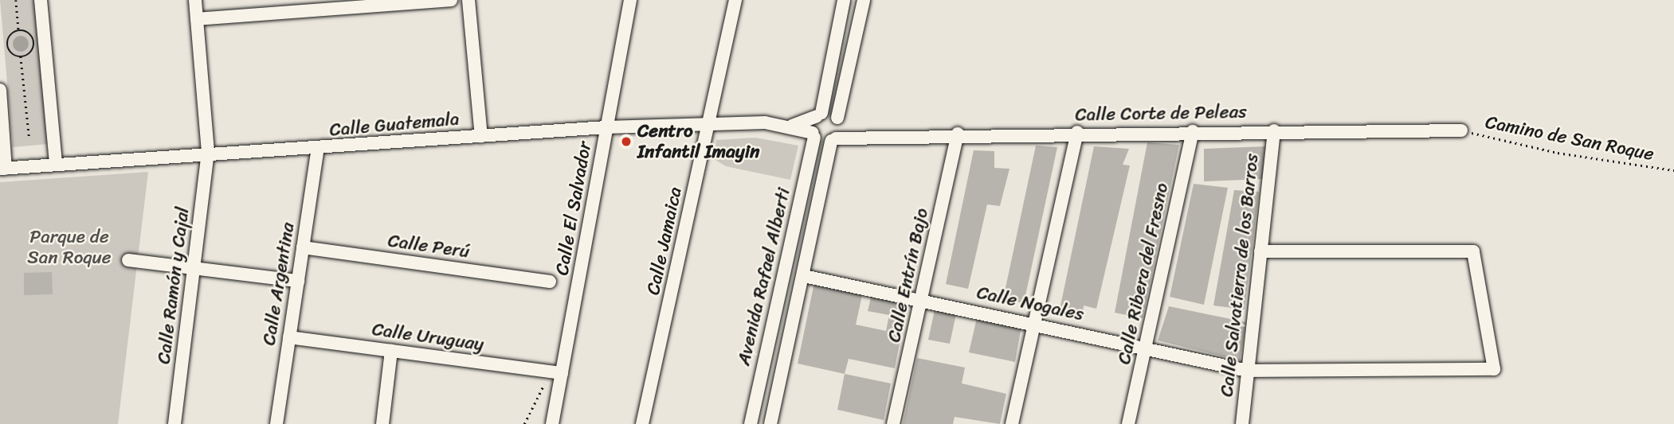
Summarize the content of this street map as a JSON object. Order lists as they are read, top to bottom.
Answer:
{
  "streets": {
    "street": [
      "Calle Corte de Peleas",
      "Calle Guatemala",
      "Calle El Salvador",
      "Calle Jamaica",
      "Calle Perú",
      "Calle Ribera del Fresno",
      "Calle Entrín Bajo",
      "Calle Salvatierra de los Barros",
      "Avenida Rafael Alberti",
      "Calle Argentina",
      "Calle Ramón y Cajal",
      "Calle Nogales",
      "Calle Uruguay"
    ],
    "path": ["Camino de San Roque"]
  },
  "crossings": [
    ["Calle Corte de Peleas", "Calle Guatemala"],
    ["Calle Corte de Peleas", "Camino de San Roque"],
    ["Calle Corte de Peleas", "Calle Ribera del Fresno"],
    ["Calle Corte de Peleas", "Calle Entrín Bajo"],
    ["Calle Corte de Peleas", "Calle Salvatierra de los Barros"],
    ["Calle Corte de Peleas", "Avenida Rafael Alberti"],
    ["Calle Guatemala", "Calle El Salvador"],
    ["Calle Guatemala", "Calle Jamaica"],
    ["Calle Guatemala", "Avenida Rafael Alberti"],
    ["Calle Guatemala", "Calle Argentina"],
    ["Calle Guatemala", "Calle Ramón y Cajal"],
    ["Calle El Salvador", "Calle Uruguay"],
    ["Calle Perú", "Calle Argentina"],
    ["Calle Ribera del Fresno", "Calle Nogales"],
    ["Calle Entrín Bajo", "Calle Nogales"],
    ["Calle Salvatierra de los Barros", "Calle Nogales"],
    ["Avenida Rafael Alberti", "Calle Nogales"],
    ["Calle Argentina", "Calle Uruguay"]
  ],
  "parks": ["Parque de San Roque"],
  "places": ["Centro Infantil Imayin"]
}
